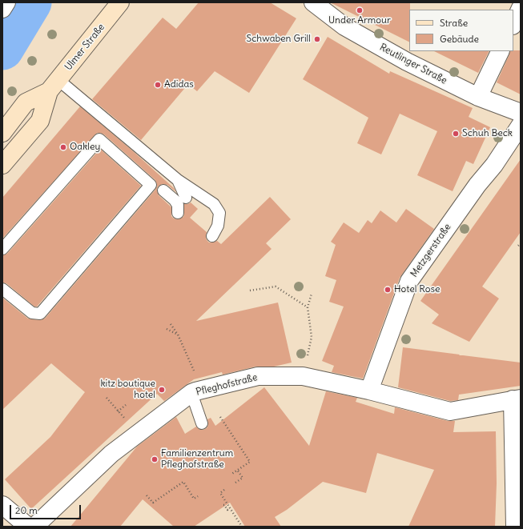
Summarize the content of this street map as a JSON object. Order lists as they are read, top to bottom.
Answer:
{
  "streets": {
    "main road": ["Ulmer Straße"],
    "street": ["Reutlinger Straße", "Metzgerstraße", "Pfleghofstraße"]
  },
  "crossings": [
    ["Metzgerstraße", "Pfleghofstraße"]
  ],
  "places": [
    "Under Armour",
    "Schwaben Grill",
    "Adidas",
    "Schuh Beck",
    "Oakley",
    "Hotel Rose",
    "kitz boutique hotel",
    "Familienzentrum Pfleghofstraße"
  ],
  "legend": ["Straße", "Gebäude"],
  "scale_bar": "20 m"
}
